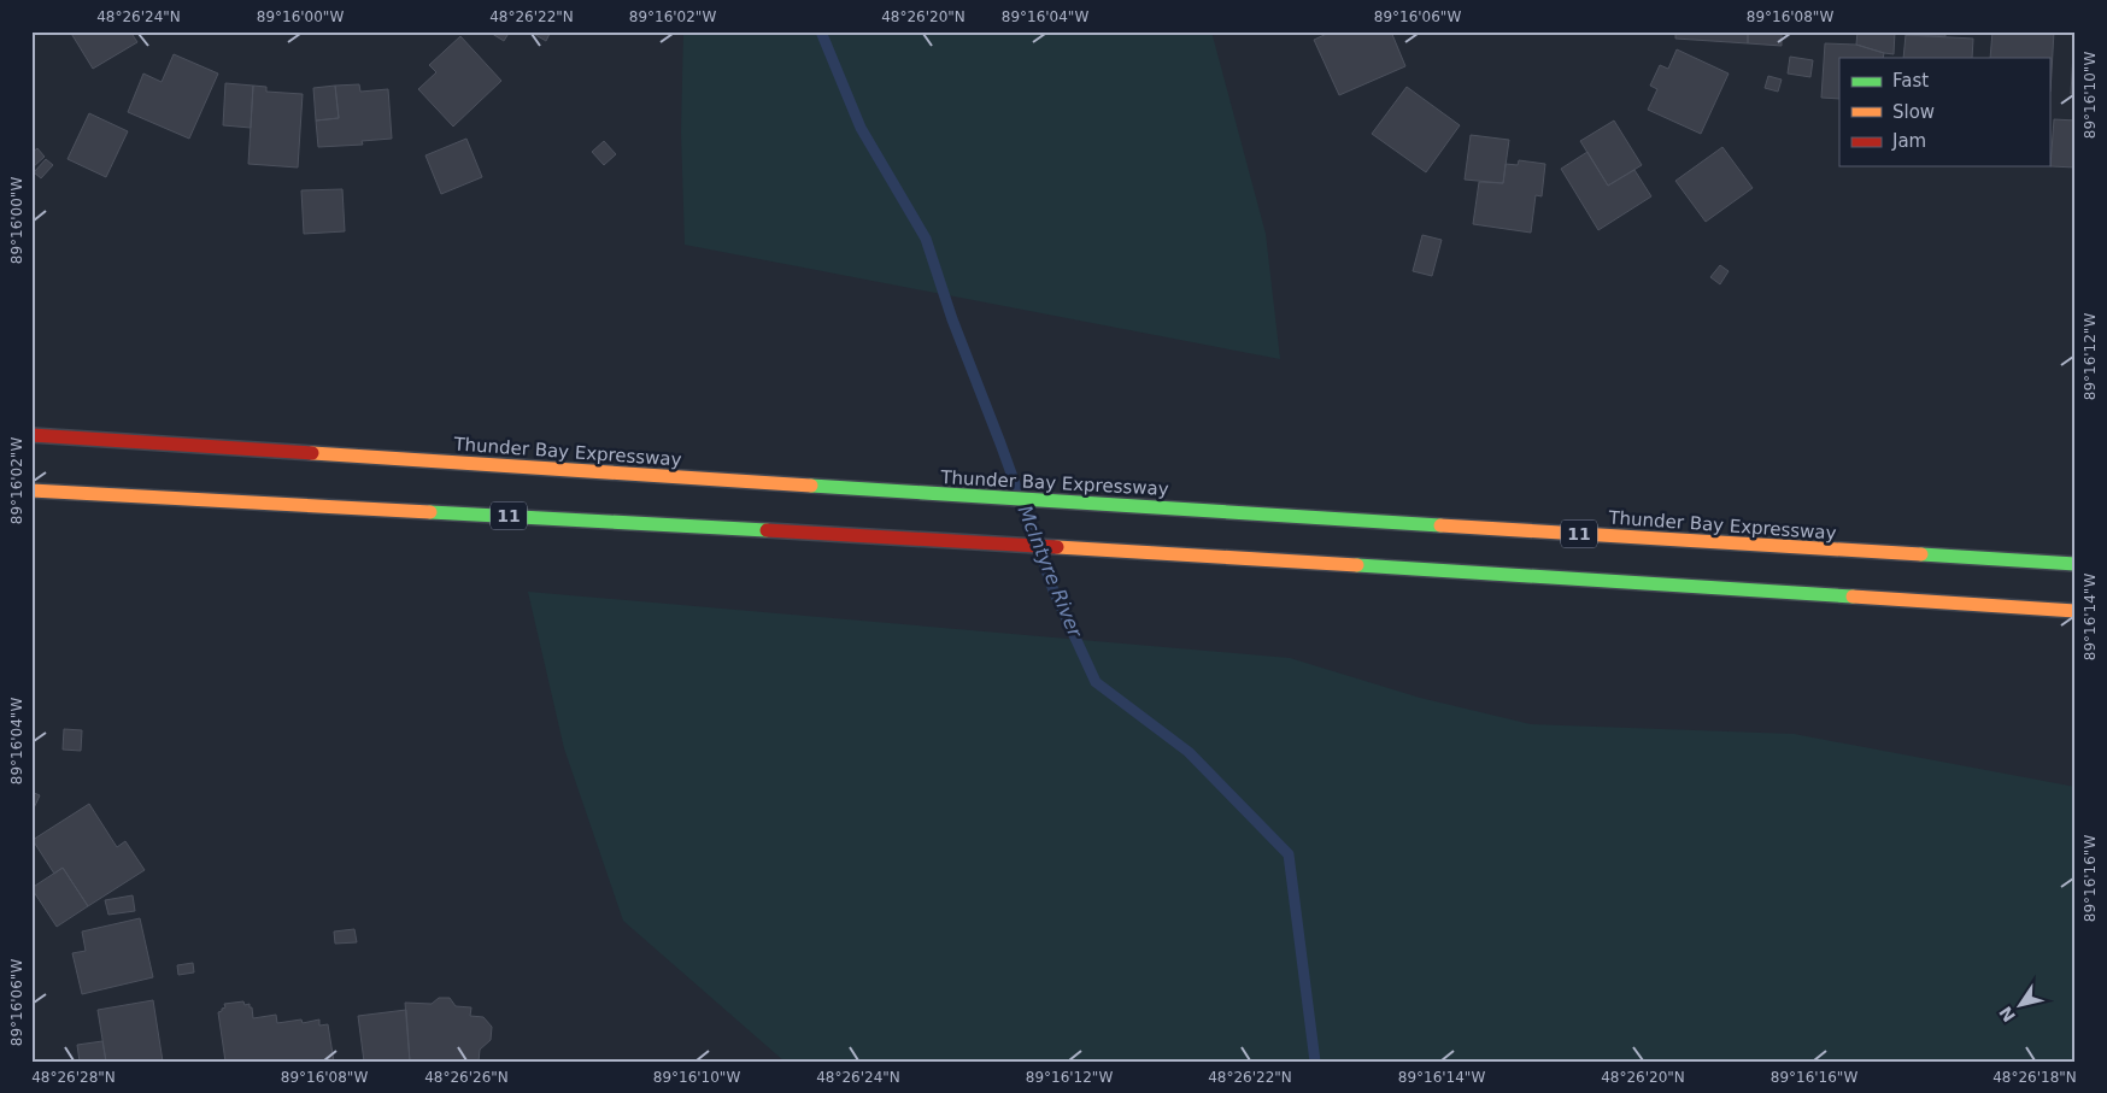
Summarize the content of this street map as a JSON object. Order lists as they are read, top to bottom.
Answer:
{
  "streets": {
    "highway": ["Thunder Bay Expressway", "11"]
  },
  "water": ["McIntyre River"],
  "legend": ["Fast", "Slow", "Jam"],
  "north": "bottom left",
  "coordinates": [
    "48°26'24\"N",
    "89°16'00\"W",
    "48°26'22\"N",
    "89°16'02\"W",
    "48°26'20\"N",
    "89°16'04\"W",
    "89°16'06\"W",
    "89°16'08\"W",
    "89°16'10\"W",
    "89°16'12\"W",
    "89°16'14\"W",
    "89°16'16\"W",
    "48°26'28\"N",
    "48°26'26\"N",
    "48°26'18\"N"
  ]
}
